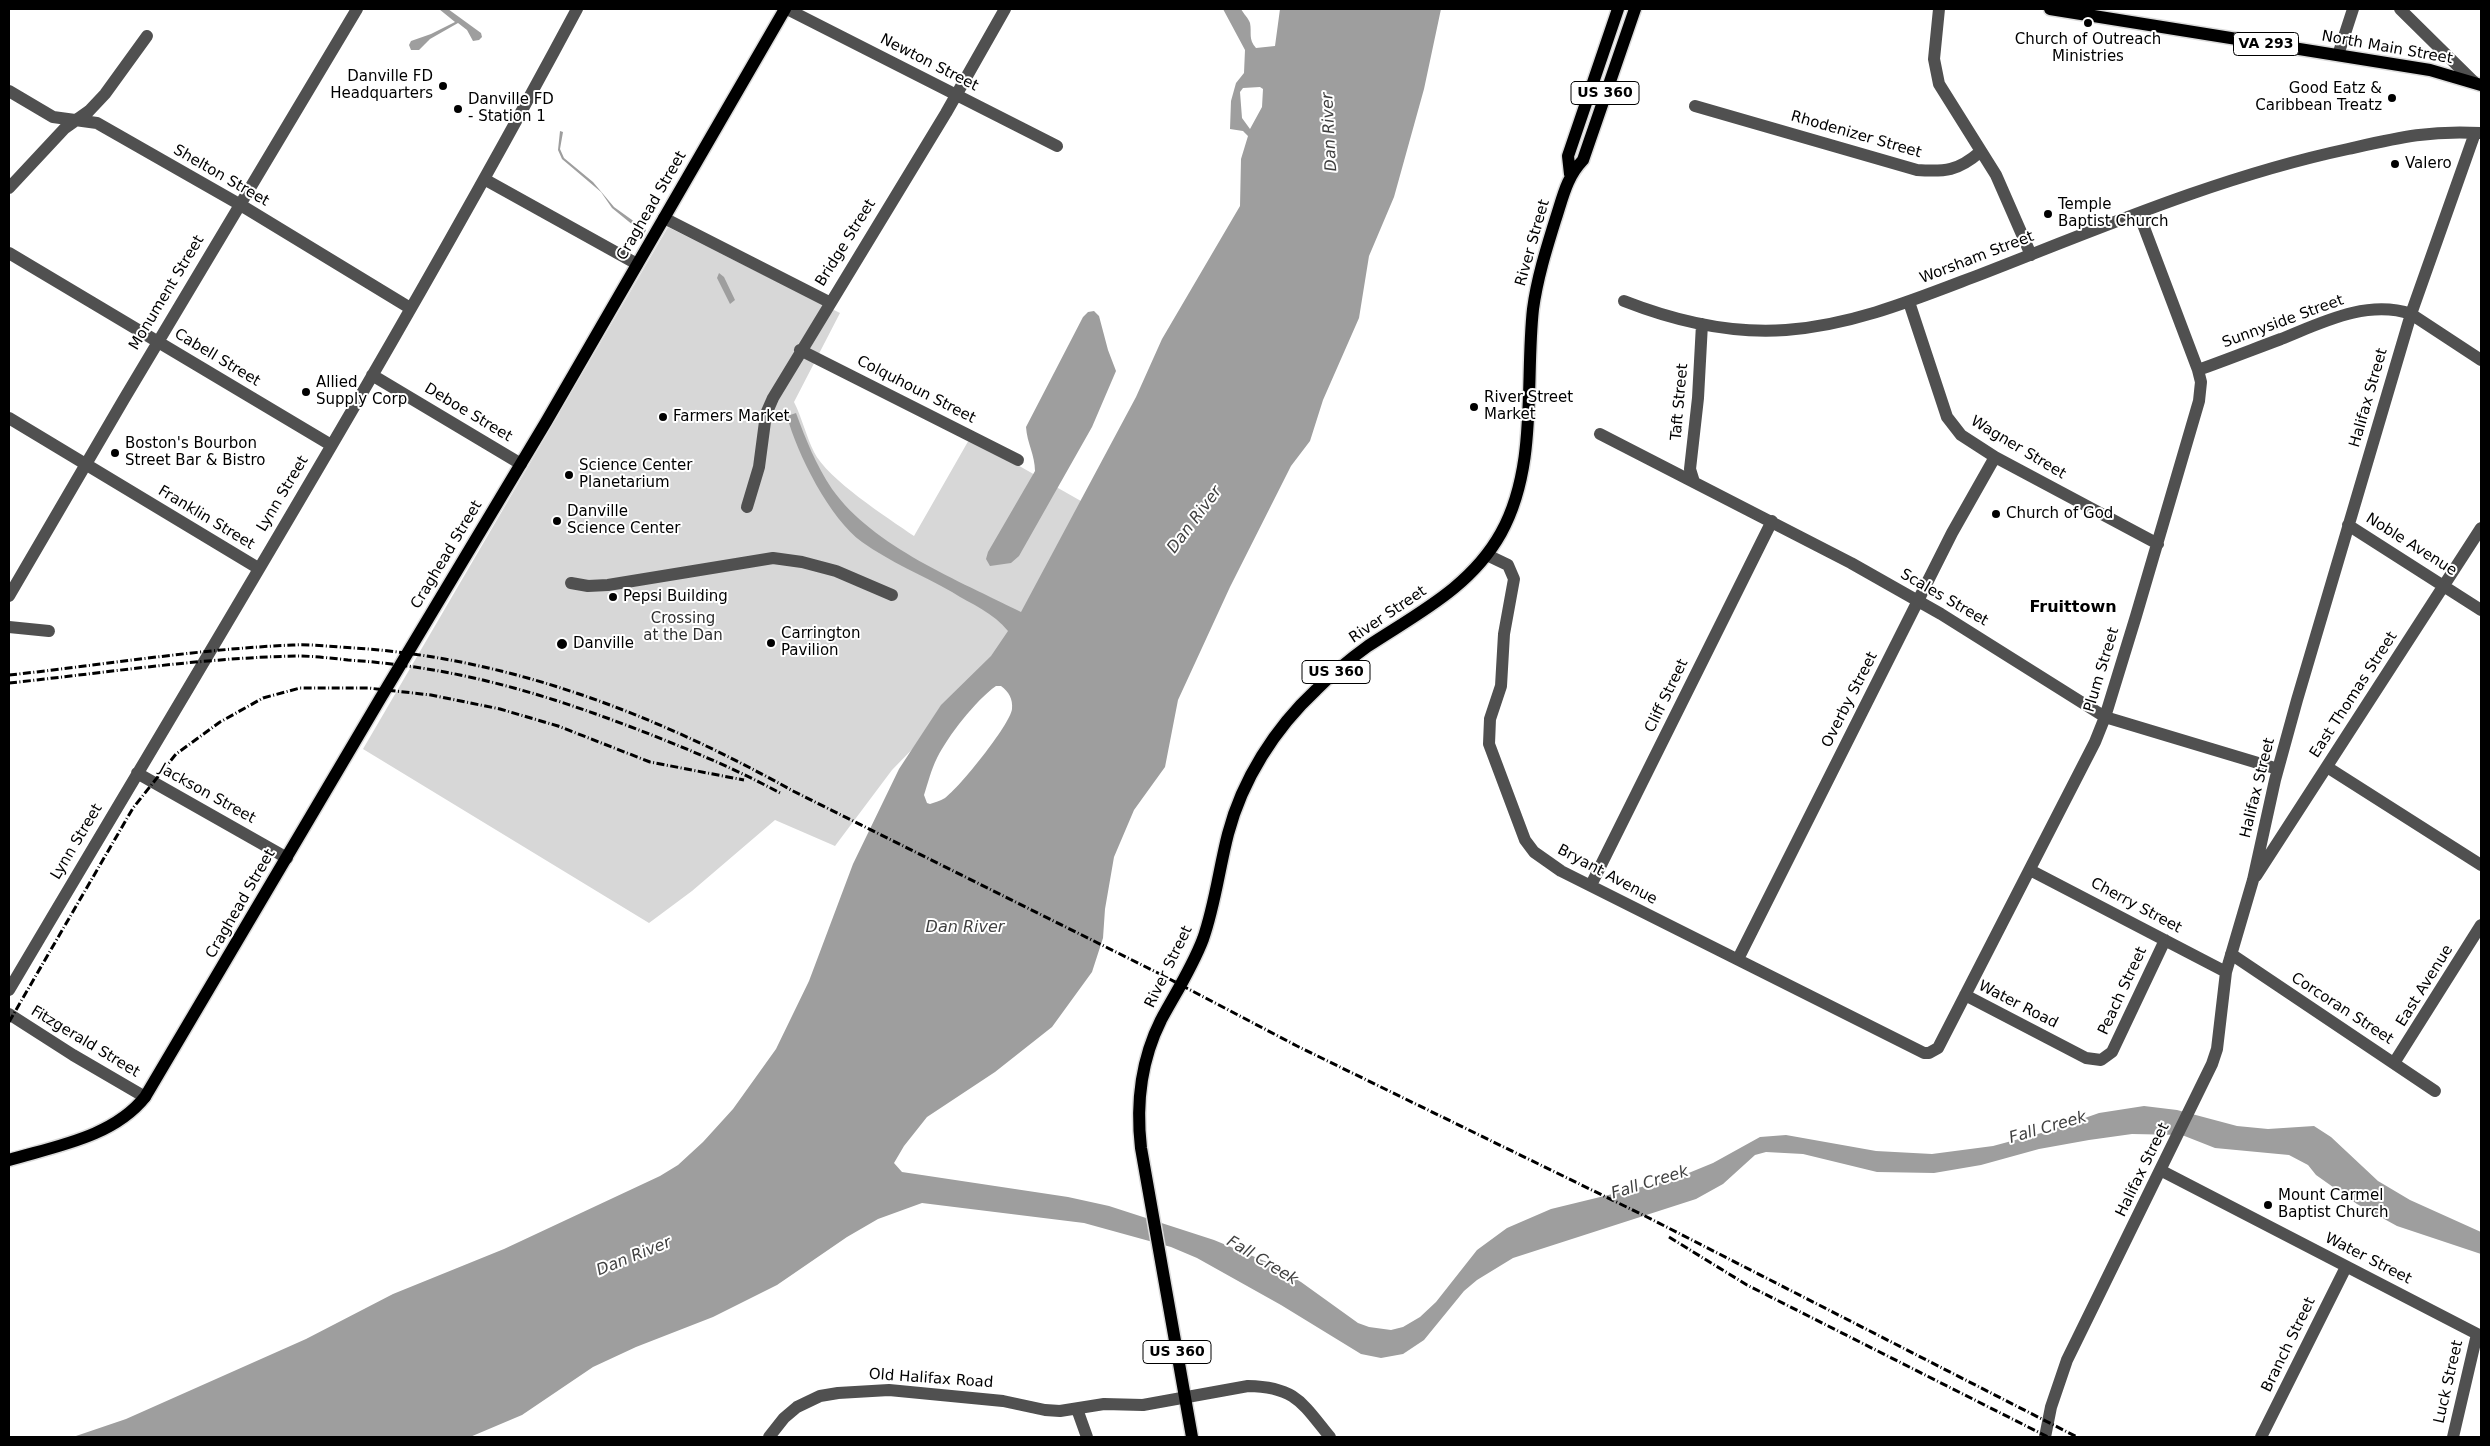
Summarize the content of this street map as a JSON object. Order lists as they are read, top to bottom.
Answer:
{
  "streets": {
    "main road": [
      "VA 293",
      "North Main Street",
      "US 360",
      "Craghead Street",
      "River Street"
    ],
    "street": [
      "Newton Street",
      "Rhodenizer Street",
      "Shelton Street",
      "Bridge Street",
      "Worsham Street",
      "Monument Street",
      "Sunnyside Street",
      "Cabell Street",
      "Colquhoun Street",
      "Halifax Street",
      "Taft Street",
      "Deboe Street",
      "Wagner Street",
      "Lynn Street",
      "Franklin Street",
      "Noble Avenue",
      "Scales Street",
      "Plum Street",
      "East Thomas Street",
      "Cliff Street",
      "Overby Street",
      "Jackson Street",
      "Bryant Avenue",
      "Cherry Street",
      "East Avenue",
      "Peach Street",
      "Water Road",
      "Corcoran Street",
      "Fitzgerald Street",
      "Water Street",
      "Branch Street",
      "Old Halifax Road",
      "Luck Street"
    ]
  },
  "crossings": [
    ["Newton Street", "Craghead Street"],
    ["Newton Street", "Bridge Street"],
    ["US 360", "River Street"],
    ["US 360", "Old Halifax Road"],
    ["Shelton Street", "Monument Street"],
    ["Shelton Street", "Lynn Street"],
    ["Craghead Street", "Deboe Street"],
    ["Craghead Street", "Jackson Street"],
    ["Craghead Street", "Fitzgerald Street"],
    ["Bridge Street", "Colquhoun Street"],
    ["River Street", "Bryant Avenue"],
    ["River Street", "Old Halifax Road"],
    ["Worsham Street", "Halifax Street"],
    ["Worsham Street", "Taft Street"],
    ["Worsham Street", "Wagner Street"],
    ["Worsham Street", "Plum Street"],
    ["Monument Street", "Cabell Street"],
    ["Monument Street", "Franklin Street"],
    ["Sunnyside Street", "Halifax Street"],
    ["Sunnyside Street", "Plum Street"],
    ["Cabell Street", "Lynn Street"],
    ["Halifax Street", "Noble Avenue"],
    ["Halifax Street", "Scales Street"],
    ["Halifax Street", "East Thomas Street"],
    ["Halifax Street", "Cherry Street"],
    ["Halifax Street", "Corcoran Street"],
    ["Halifax Street", "Water Street"],
    ["Taft Street", "Scales Street"],
    ["Deboe Street", "Lynn Street"],
    ["Wagner Street", "Plum Street"],
    ["Wagner Street", "Overby Street"],
    ["Lynn Street", "Franklin Street"],
    ["Lynn Street", "Jackson Street"],
    ["Noble Avenue", "East Thomas Street"],
    ["Scales Street", "Plum Street"],
    ["Scales Street", "Cliff Street"],
    ["Scales Street", "Overby Street"],
    ["Plum Street", "Bryant Avenue"],
    ["Plum Street", "Cherry Street"],
    ["Plum Street", "Water Road"],
    ["Cliff Street", "Bryant Avenue"],
    ["Overby Street", "Bryant Avenue"],
    ["Cherry Street", "Peach Street"],
    ["East Avenue", "Corcoran Street"],
    ["Peach Street", "Water Road"],
    ["Water Street", "Branch Street"],
    ["Water Street", "Luck Street"]
  ],
  "districts": ["Fruittown"],
  "water": ["Dan River", "Fall Creek"],
  "parks": ["Crossing at the Dan"],
  "places": [
    "Church of Outreach Ministries",
    "Danville FD Headquarters",
    "Good Eatz & Caribbean Treatz",
    "Danville FD - Station 1",
    "Valero",
    "Temple Baptist Church",
    "Allied Supply Corp",
    "River Street Market",
    "Farmers Market",
    "Boston's Bourbon Street Bar & Bistro",
    "Science Center Planetarium",
    "Church of God",
    "Danville Science Center",
    "Pepsi Building",
    "Carrington Pavilion",
    "Danville",
    "Mount Carmel Baptist Church"
  ]
}
